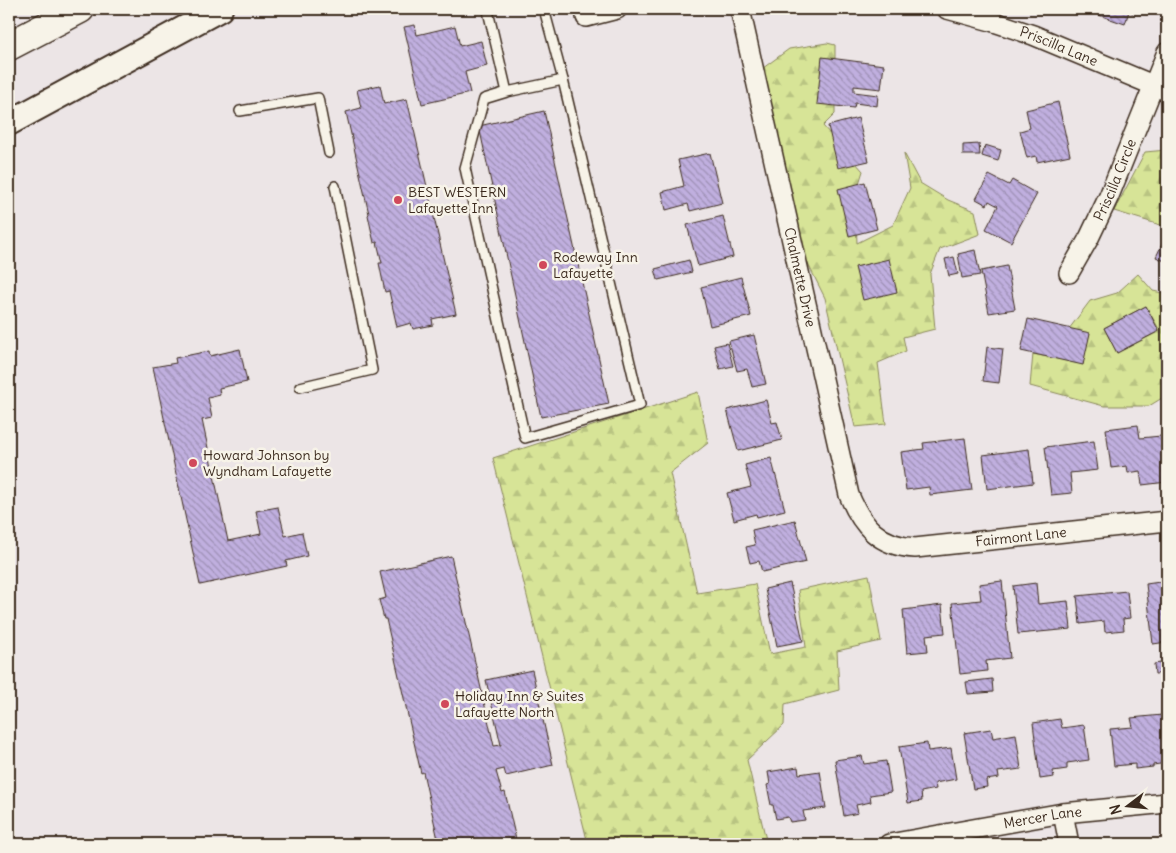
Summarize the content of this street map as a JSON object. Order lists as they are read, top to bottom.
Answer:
{
  "streets": {
    "street": [
      "Priscilla Lane",
      "Priscilla Circle",
      "Chalmette Drive",
      "Fairmont Lane",
      "Mercer Lane"
    ]
  },
  "crossings": [
    ["Priscilla Lane", "Priscilla Circle"],
    ["Chalmette Drive", "Fairmont Lane"]
  ],
  "places": [
    "BEST WESTERN Lafayette Inn",
    "Rodeway Inn Lafayette",
    "Howard Johnson by Wyndham Lafayette",
    "Holiday Inn & Suites Lafayette North"
  ],
  "north": "left"
}
